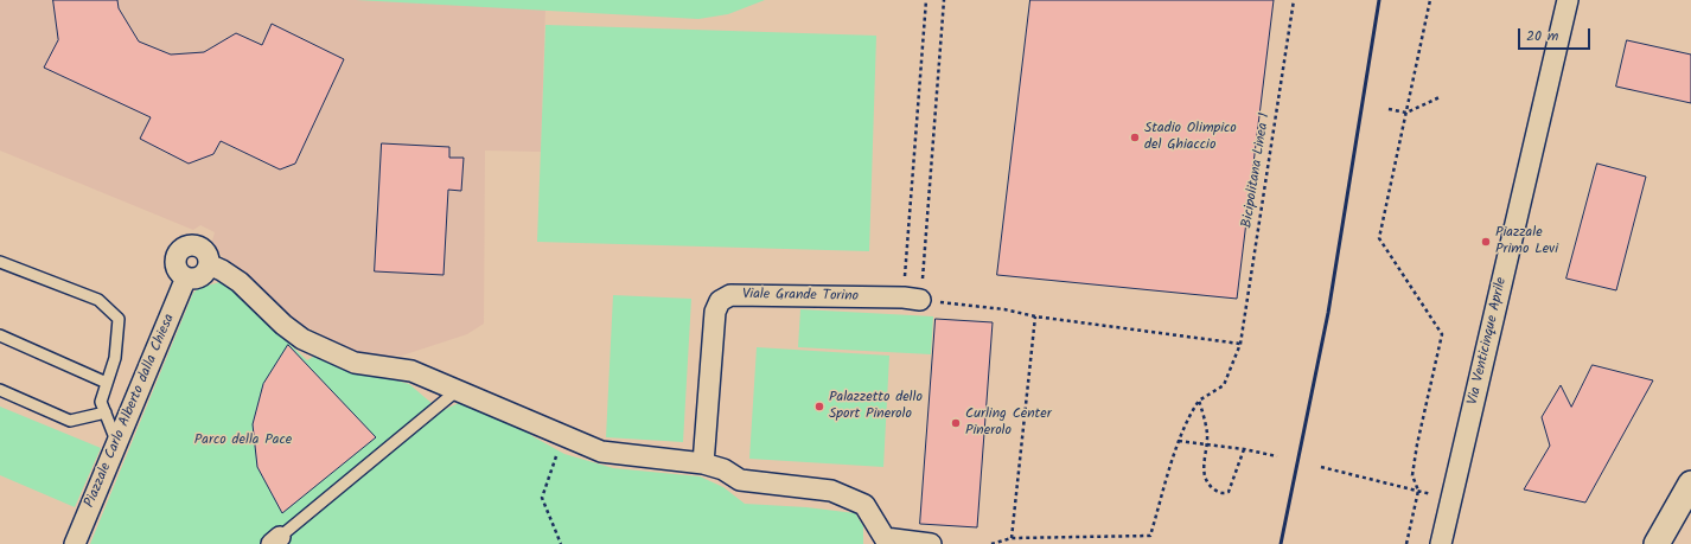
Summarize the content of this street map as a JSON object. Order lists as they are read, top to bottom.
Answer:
{
  "streets": {
    "street": ["Viale Grande Torino", "Via Venticinque Aprile", "Piazzale Carlo Alberto dalla Chiesa"],
    "path": ["Bicipolitana Linea 1"]
  },
  "parks": ["Parco della Pace"],
  "places": [
    "Stadio Olimpico del Ghiaccio",
    "Piazzale Primo Levi",
    "Palazzetto dello Sport Pinerolo",
    "Curling Center Pinerolo"
  ],
  "scale_bar": "20 m"
}
